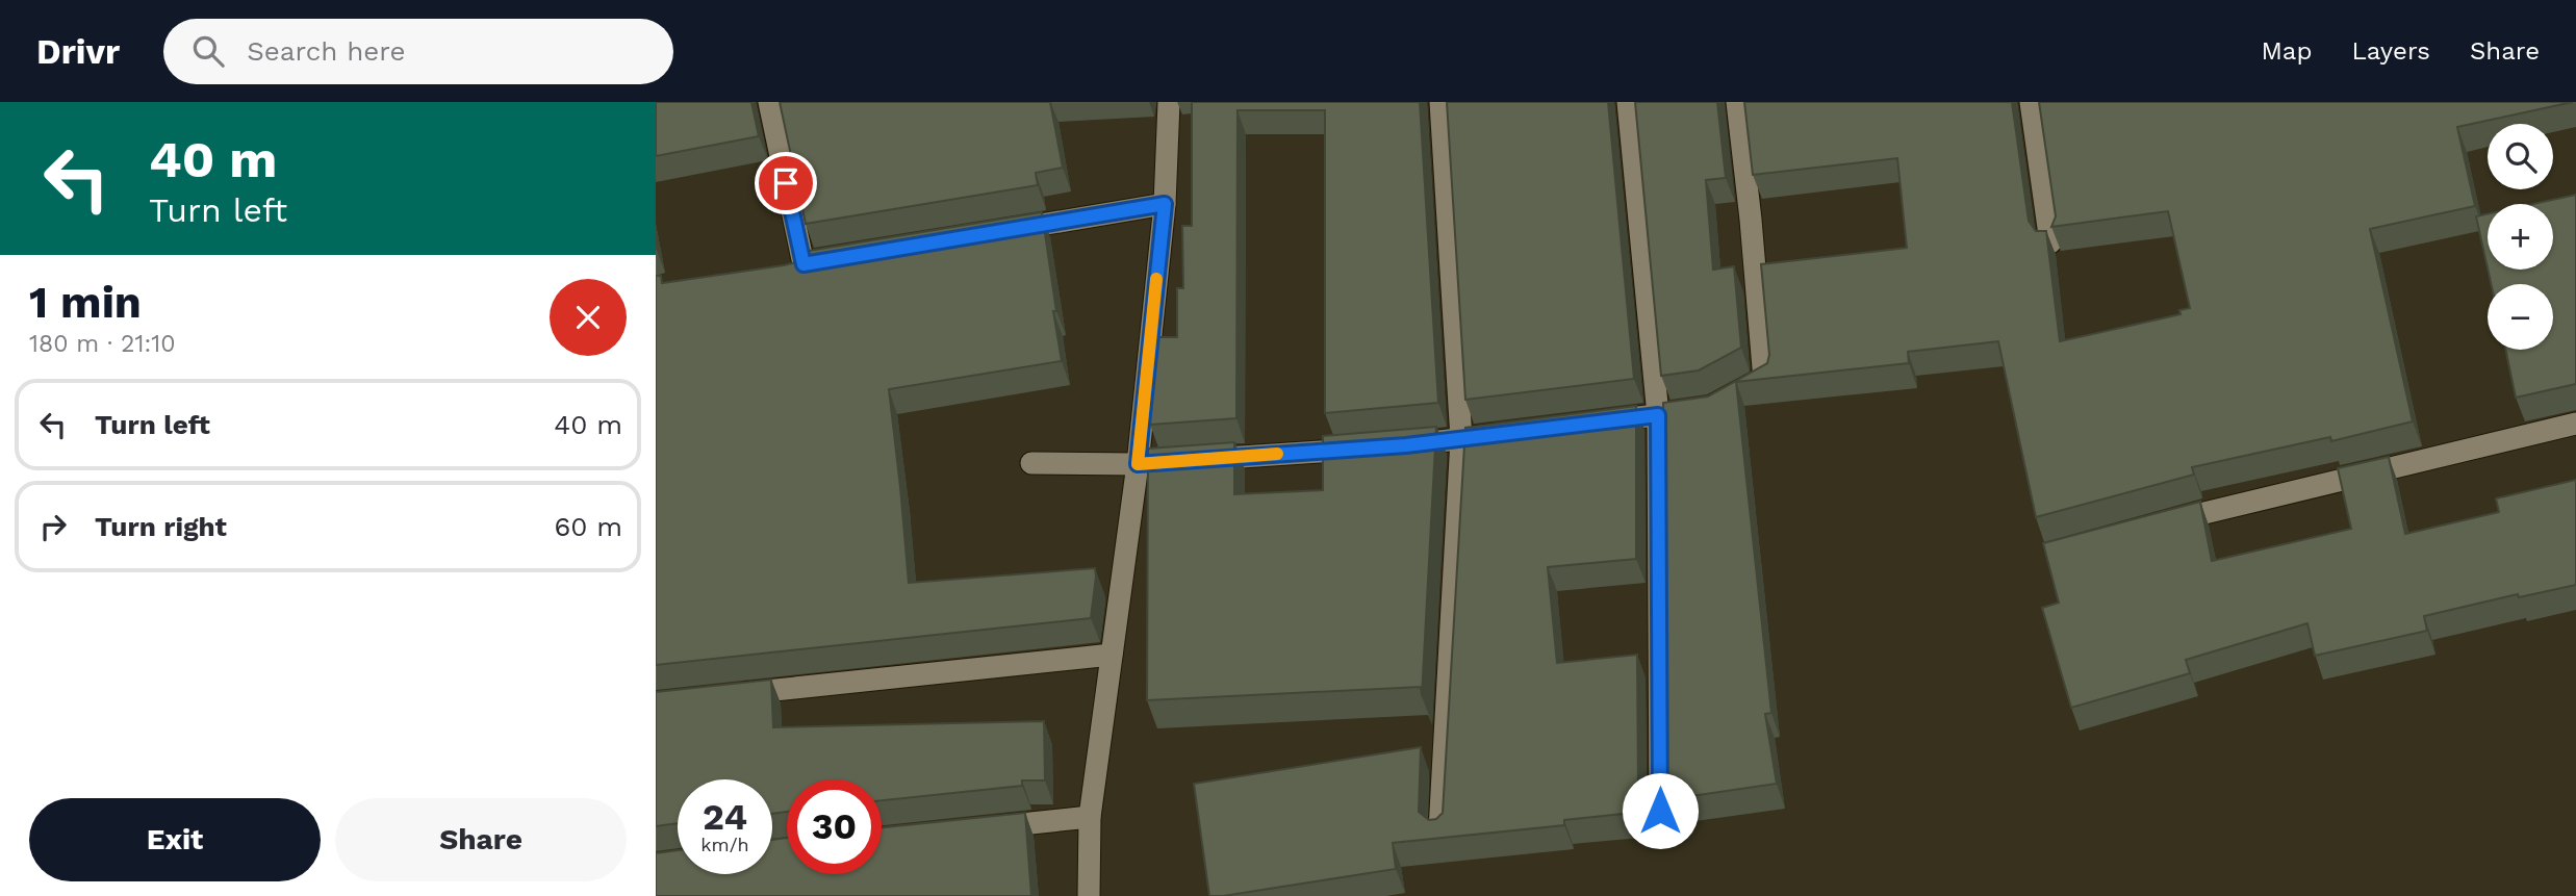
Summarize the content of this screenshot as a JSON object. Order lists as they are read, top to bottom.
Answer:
{
  "page": {
    "header": "Drivr",
    "search": "Search here",
    "nav": ["Map", "Layers", "Share"],
    "turn": ["40 m", "Turn left"],
    "map_buttons": ["+", "−"],
    "heading": ["1 min", "180 m · 21:10"],
    "list": [
      {
        "name": "Turn left",
        "value": "40 m"
      },
      {
        "name": "Turn right",
        "value": "60 m"
      }
    ],
    "speed": "24 km/h",
    "limit": "30",
    "buttons": ["Exit", "Share"]
  }
}
